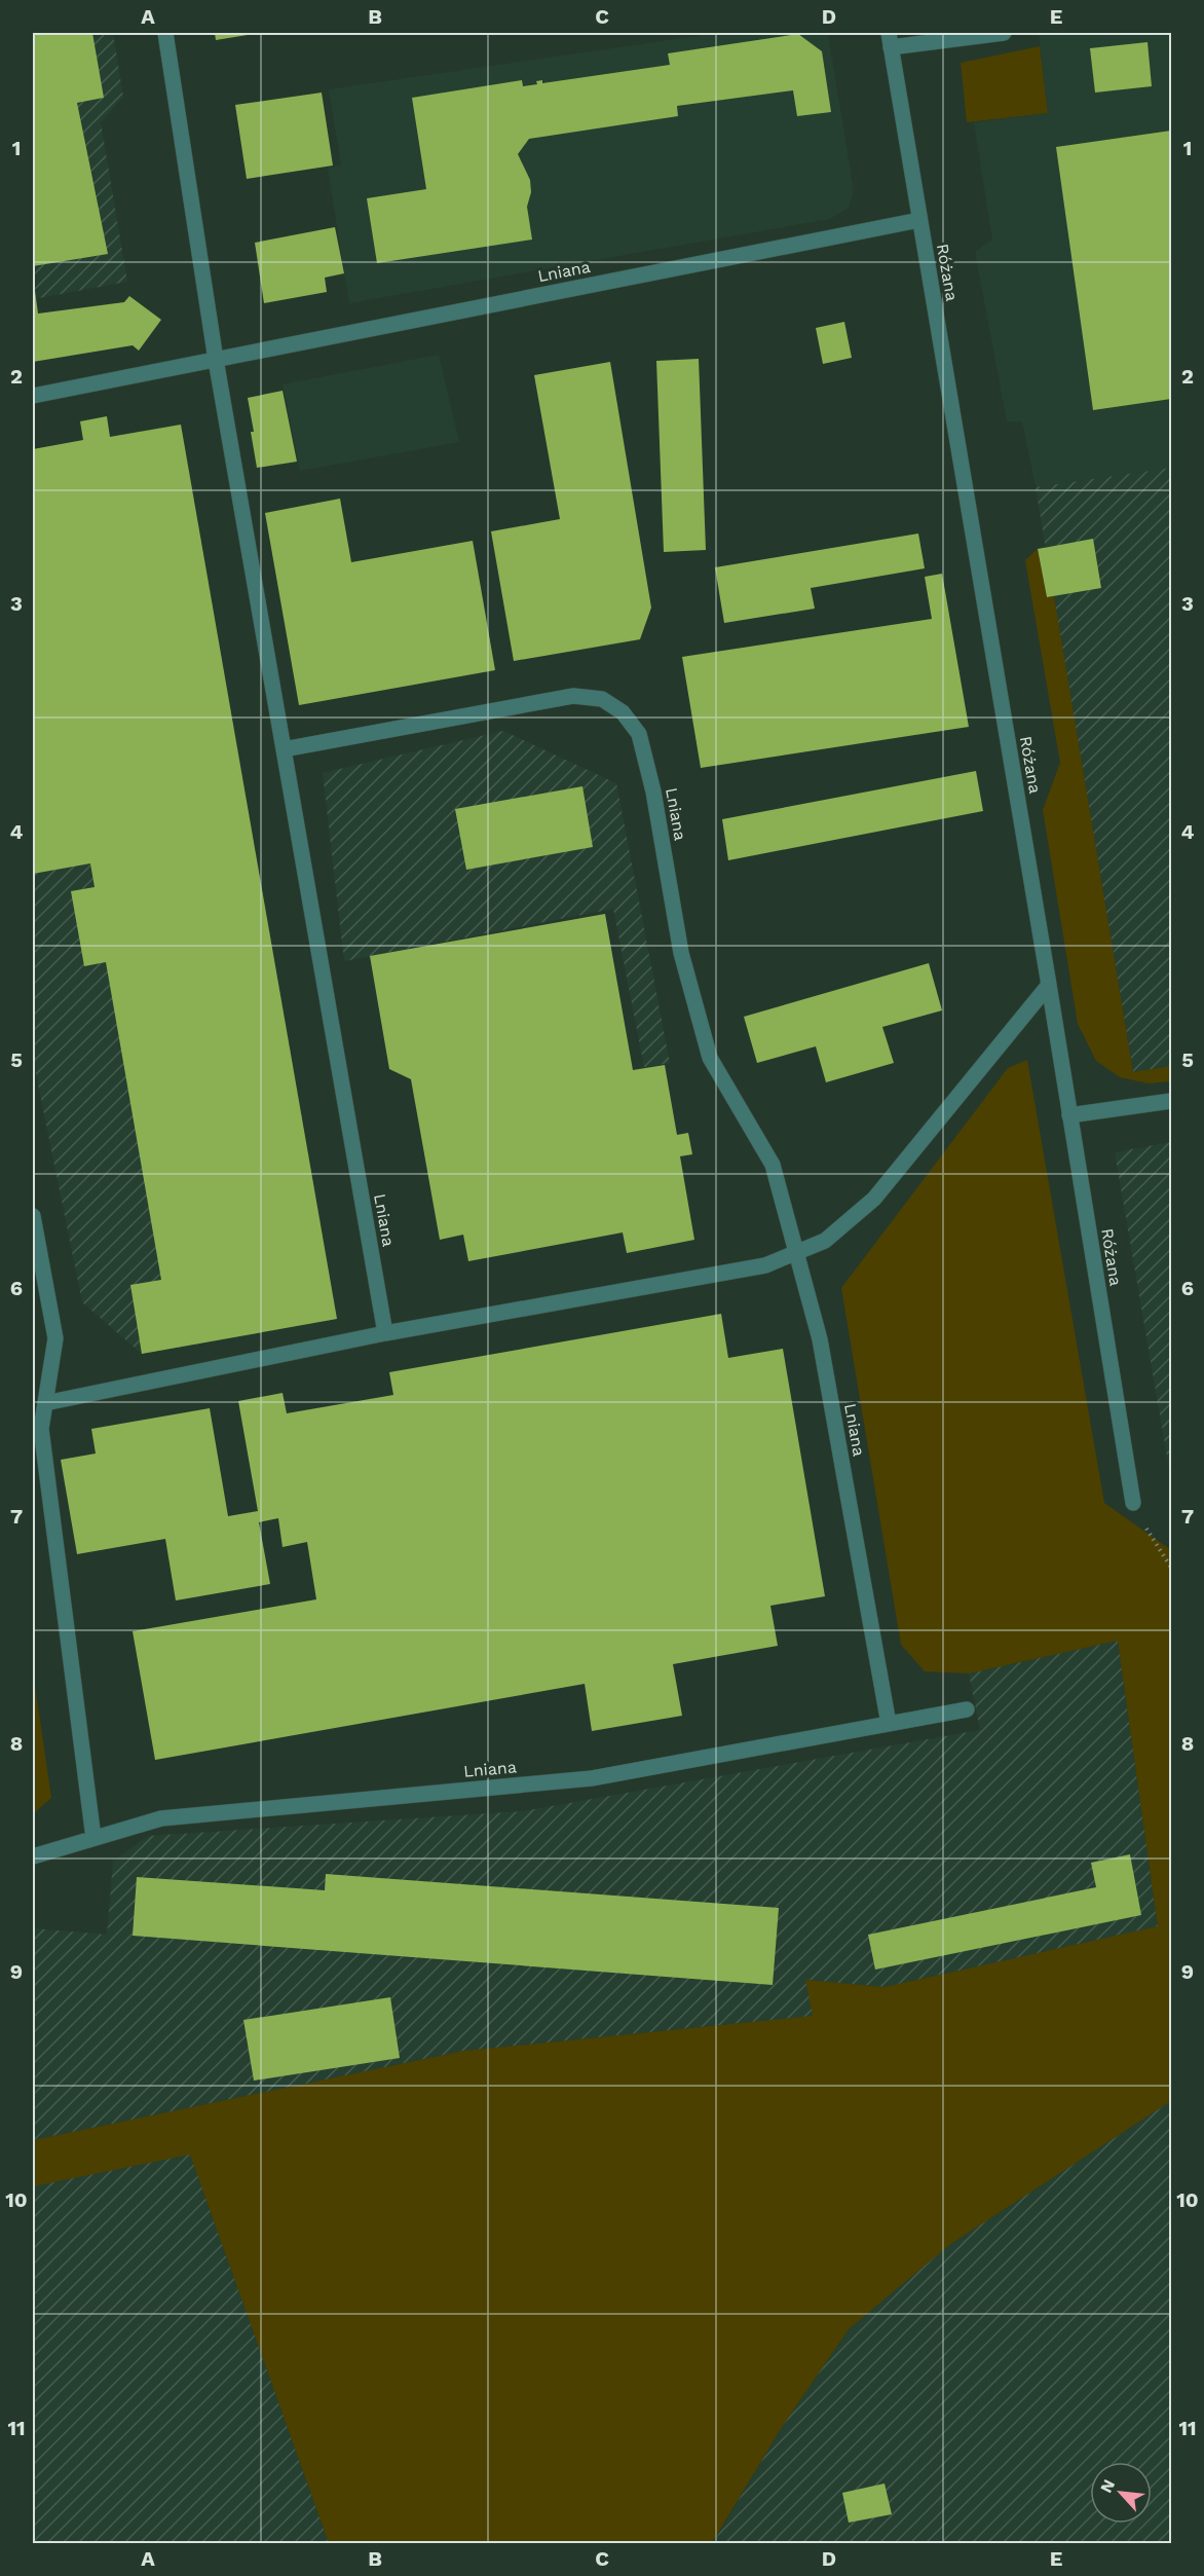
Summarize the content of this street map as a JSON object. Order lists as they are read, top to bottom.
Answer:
{
  "streets": {
    "street": ["Lniana", "Różana"]
  },
  "crossings": [
    ["Lniana", "Różana"]
  ],
  "north": "top left",
  "grid": {
    "columns": [
      "A",
      "B",
      "C",
      "D",
      "E"
    ],
    "rows": [
      "1",
      "2",
      "3",
      "4",
      "5",
      "6",
      "7",
      "8",
      "9",
      "10",
      "11"
    ]
  }
}
